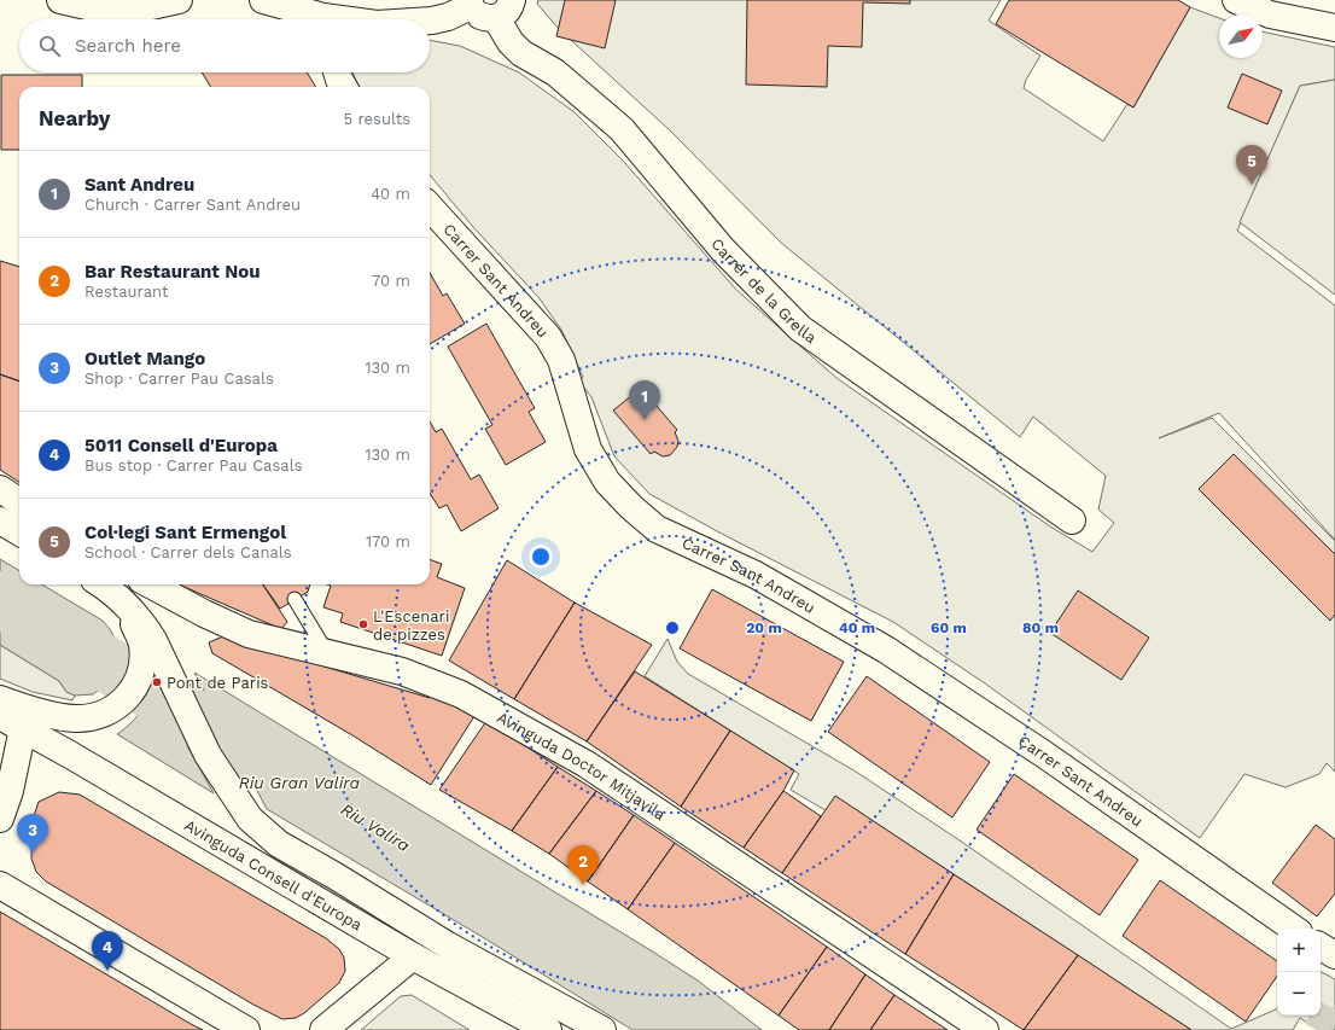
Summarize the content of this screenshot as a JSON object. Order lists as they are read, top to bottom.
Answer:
{
  "streets": {
    "street": [
      "Carrer Sant Andreu",
      "Carrer de la Grella",
      "Avinguda Doctor Mitjavila",
      "Avinguda Consell d'Europa"
    ]
  },
  "water": ["Riu Gran Valira", "Riu Valira"],
  "places": ["L'Escenari de pizzes", "Pont de Paris"],
  "north": "top right",
  "page": {
    "search": "Search here",
    "heading": ["Nearby", "5 results"],
    "pins": [
      "5",
      "1",
      "3",
      "2",
      "4"
    ],
    "list": [
      {
        "mark": "1",
        "name": "Sant Andreu",
        "note": "Church · Carrer Sant Andreu",
        "value": "40 m"
      },
      {
        "mark": "2",
        "name": "Bar Restaurant Nou",
        "note": "Restaurant",
        "value": "70 m"
      },
      {
        "mark": "3",
        "name": "Outlet Mango",
        "note": "Shop · Carrer Pau Casals",
        "value": "130 m"
      },
      {
        "mark": "4",
        "name": "5011 Consell d'Europa",
        "note": "Bus stop · Carrer Pau Casals",
        "value": "130 m"
      },
      {
        "mark": "5",
        "name": "Col·legi Sant Ermengol",
        "note": "School · Carrer dels Canals",
        "value": "170 m"
      }
    ],
    "map_buttons": ["+", "−"]
  },
  "rings": [
    "20 m",
    "40 m",
    "60 m",
    "80 m"
  ]
}
